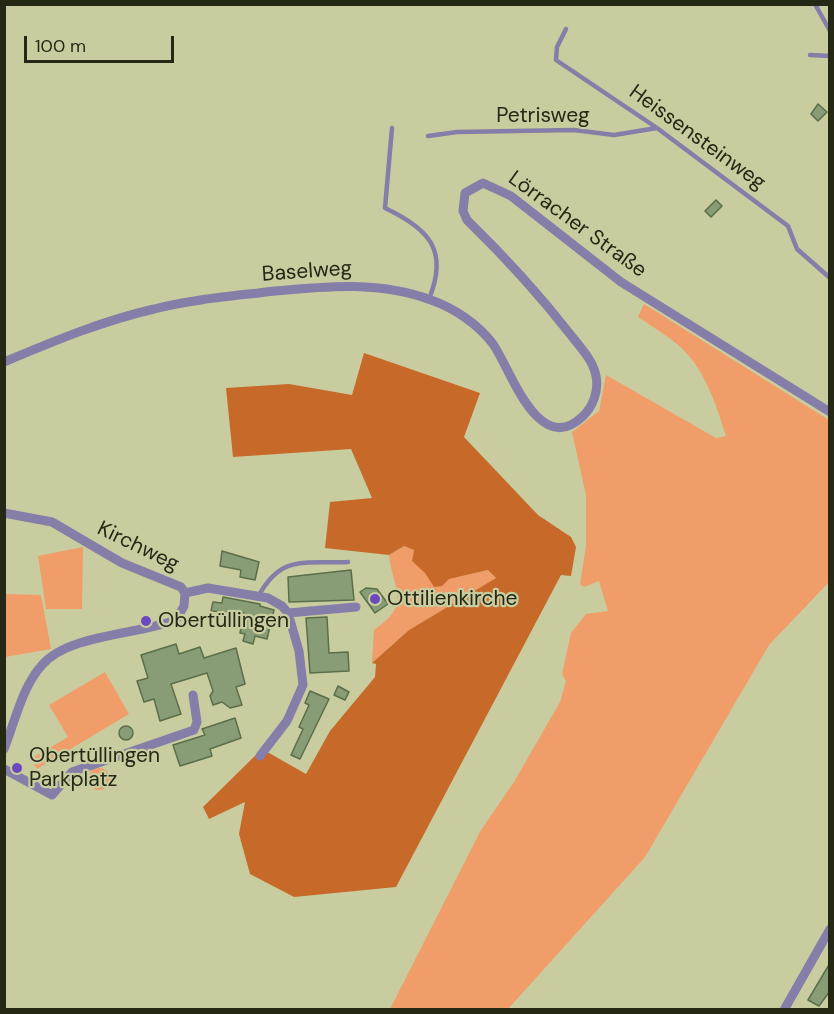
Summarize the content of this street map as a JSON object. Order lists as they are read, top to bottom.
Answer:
{
  "streets": {
    "street": ["Lörracher Straße", "Baselweg", "Kirchweg"],
    "lane": ["Petrisweg", "Heissensteinweg"]
  },
  "crossings": [
    ["Petrisweg", "Heissensteinweg"],
    ["Lörracher Straße", "Baselweg"]
  ],
  "places": ["Ottilienkirche", "Obertüllingen", "Obertüllingen Parkplatz"],
  "scale_bar": "100 m"
}
